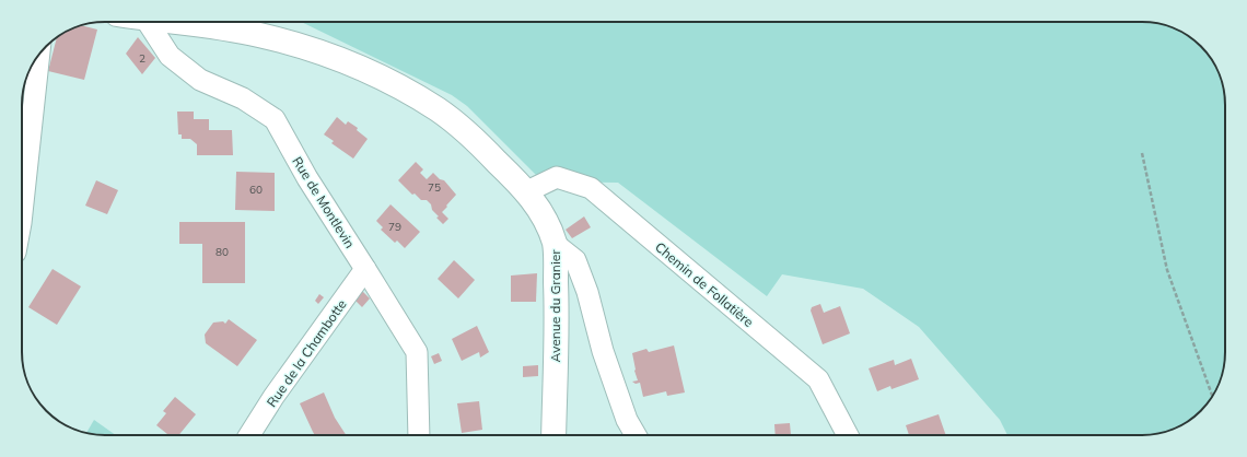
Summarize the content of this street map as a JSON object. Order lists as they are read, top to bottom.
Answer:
{
  "streets": {
    "main road": ["Avenue du Granier"],
    "street": ["Rue de Montlevin", "Chemin de Follatière", "Rue de la Chambotte"]
  },
  "crossings": [
    ["Rue de Montlevin", "Rue de la Chambotte"],
    ["Chemin de Follatière", "Avenue du Granier"]
  ],
  "house_numbers": [
    "2",
    "75",
    "60",
    "79",
    "80"
  ]
}
